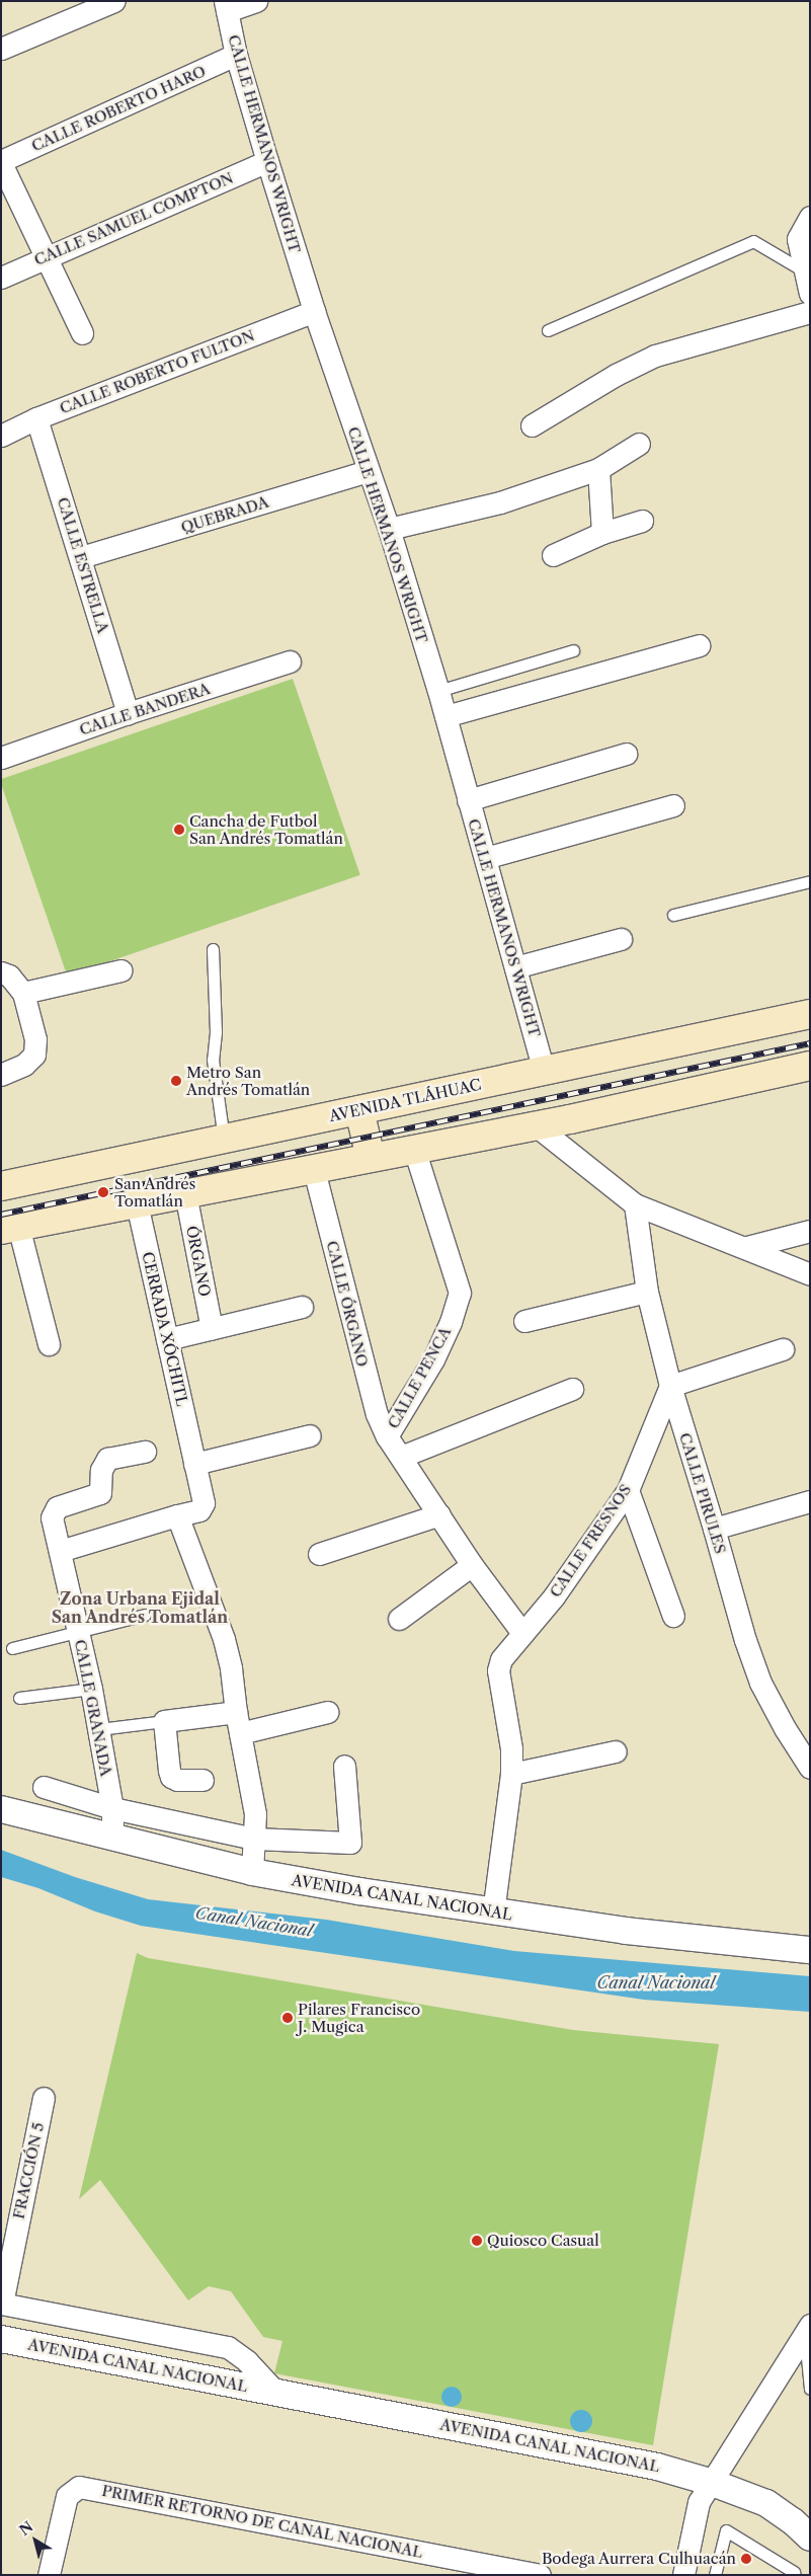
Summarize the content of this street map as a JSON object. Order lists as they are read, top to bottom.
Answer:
{
  "streets": {
    "main road": ["AVENIDA TLÁHUAC"],
    "street": [
      "CALLE ROBERTO HARO",
      "CALLE HERMANOS WRIGHT",
      "CALLE SAMUEL COMPTON",
      "CALLE ROBERTO FULTON",
      "QUEBRADA",
      "CALLE ESTRELLA",
      "CALLE BANDERA",
      "ÓRGANO",
      "CALLE ÓRGANO",
      "CERRADA XÓCHITL",
      "CALLE PENCA",
      "CALLE PIRULES",
      "CALLE FRESNOS",
      "CALLE GRANADA",
      "AVENIDA CANAL NACIONAL",
      "FRACCIÓN 5",
      "PRIMER RETORNO DE CANAL NACIONAL"
    ]
  },
  "crossings": [
    ["CALLE ROBERTO HARO", "CALLE HERMANOS WRIGHT"],
    ["CALLE HERMANOS WRIGHT", "CALLE SAMUEL COMPTON"],
    ["CALLE HERMANOS WRIGHT", "CALLE ROBERTO FULTON"],
    ["CALLE HERMANOS WRIGHT", "QUEBRADA"],
    ["CALLE HERMANOS WRIGHT", "AVENIDA TLÁHUAC"],
    ["CALLE ROBERTO FULTON", "CALLE ESTRELLA"],
    ["QUEBRADA", "CALLE ESTRELLA"],
    ["CALLE ESTRELLA", "CALLE BANDERA"],
    ["CALLE ÓRGANO", "CALLE PENCA"],
    ["CALLE PENCA", "CALLE FRESNOS"],
    ["CALLE PIRULES", "CALLE FRESNOS"],
    ["CALLE FRESNOS", "AVENIDA CANAL NACIONAL"],
    ["CALLE GRANADA", "AVENIDA CANAL NACIONAL"],
    ["AVENIDA CANAL NACIONAL", "FRACCIÓN 5"]
  ],
  "districts": ["Zona Urbana Ejidal San Andrés Tomatlán"],
  "water": ["Canal Nacional"],
  "places": [
    "Cancha de Futbol San Andrés Tomatlán",
    "Metro San Andrés Tomatlán",
    "San Andrés Tomatlán",
    "Pilares Francisco J. Mugica",
    "Quiosco Casual",
    "Bodega Aurrera Culhuacán"
  ],
  "north": "top left"
}
